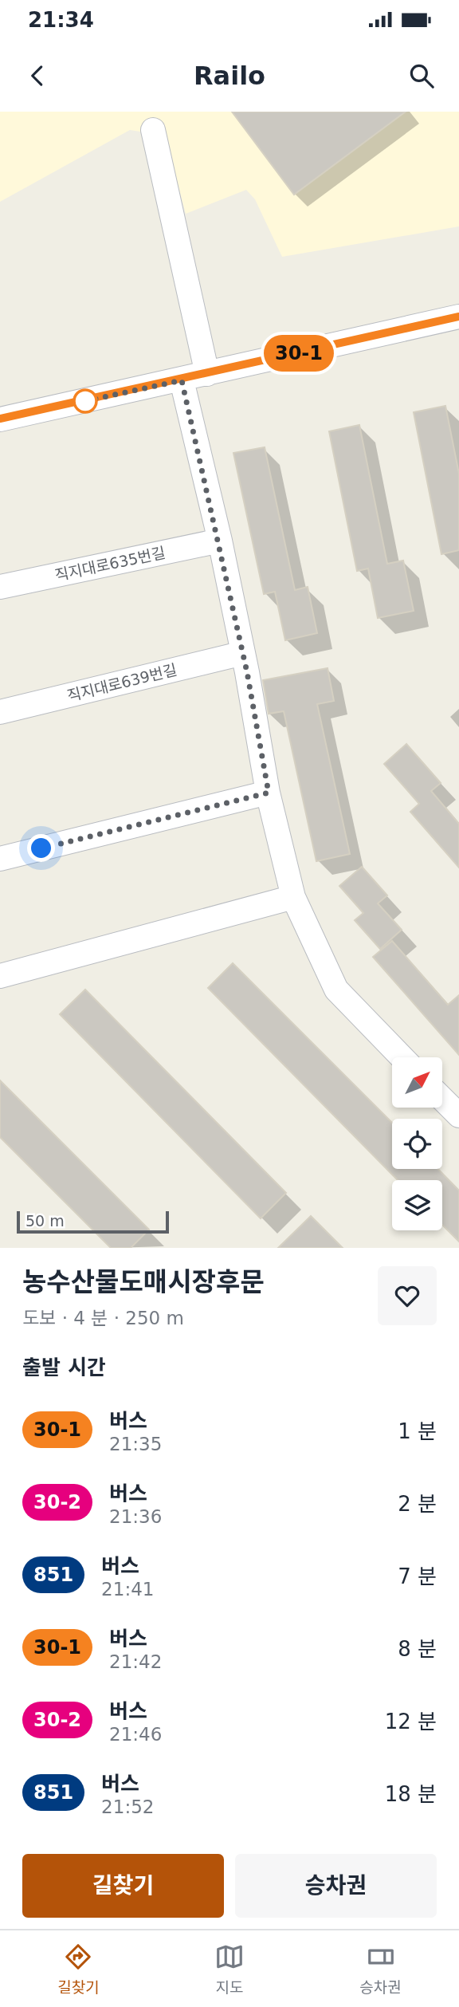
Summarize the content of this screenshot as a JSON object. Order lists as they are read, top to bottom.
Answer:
{
  "streets": {
    "street": ["직지대로635번길", "직지대로639번길"]
  },
  "lines": ["bus line 30-1"],
  "scale_bar": "50 m",
  "north": "top right",
  "page": {
    "status": "21:34",
    "header": "Railo",
    "on_map": "30-1",
    "scale": "50 m",
    "heading": [
      ["농수산물도매시장후문", "도보 · 4 분 · 250 m"],
      "출발 시간"
    ],
    "list": [
      {
        "mark": "30-1",
        "name": "버스",
        "note": "21:35",
        "value": "1 분"
      },
      {
        "mark": "30-2",
        "name": "버스",
        "note": "21:36",
        "value": "2 분"
      },
      {
        "mark": "851",
        "name": "버스",
        "note": "21:41",
        "value": "7 분"
      },
      {
        "mark": "30-1",
        "name": "버스",
        "note": "21:42",
        "value": "8 분"
      },
      {
        "mark": "30-2",
        "name": "버스",
        "note": "21:46",
        "value": "12 분"
      },
      {
        "mark": "851",
        "name": "버스",
        "note": "21:52",
        "value": "18 분"
      }
    ],
    "buttons": ["길찾기", "승차권"],
    "tabs": ["길찾기", "지도", "승차권"]
  }
}
